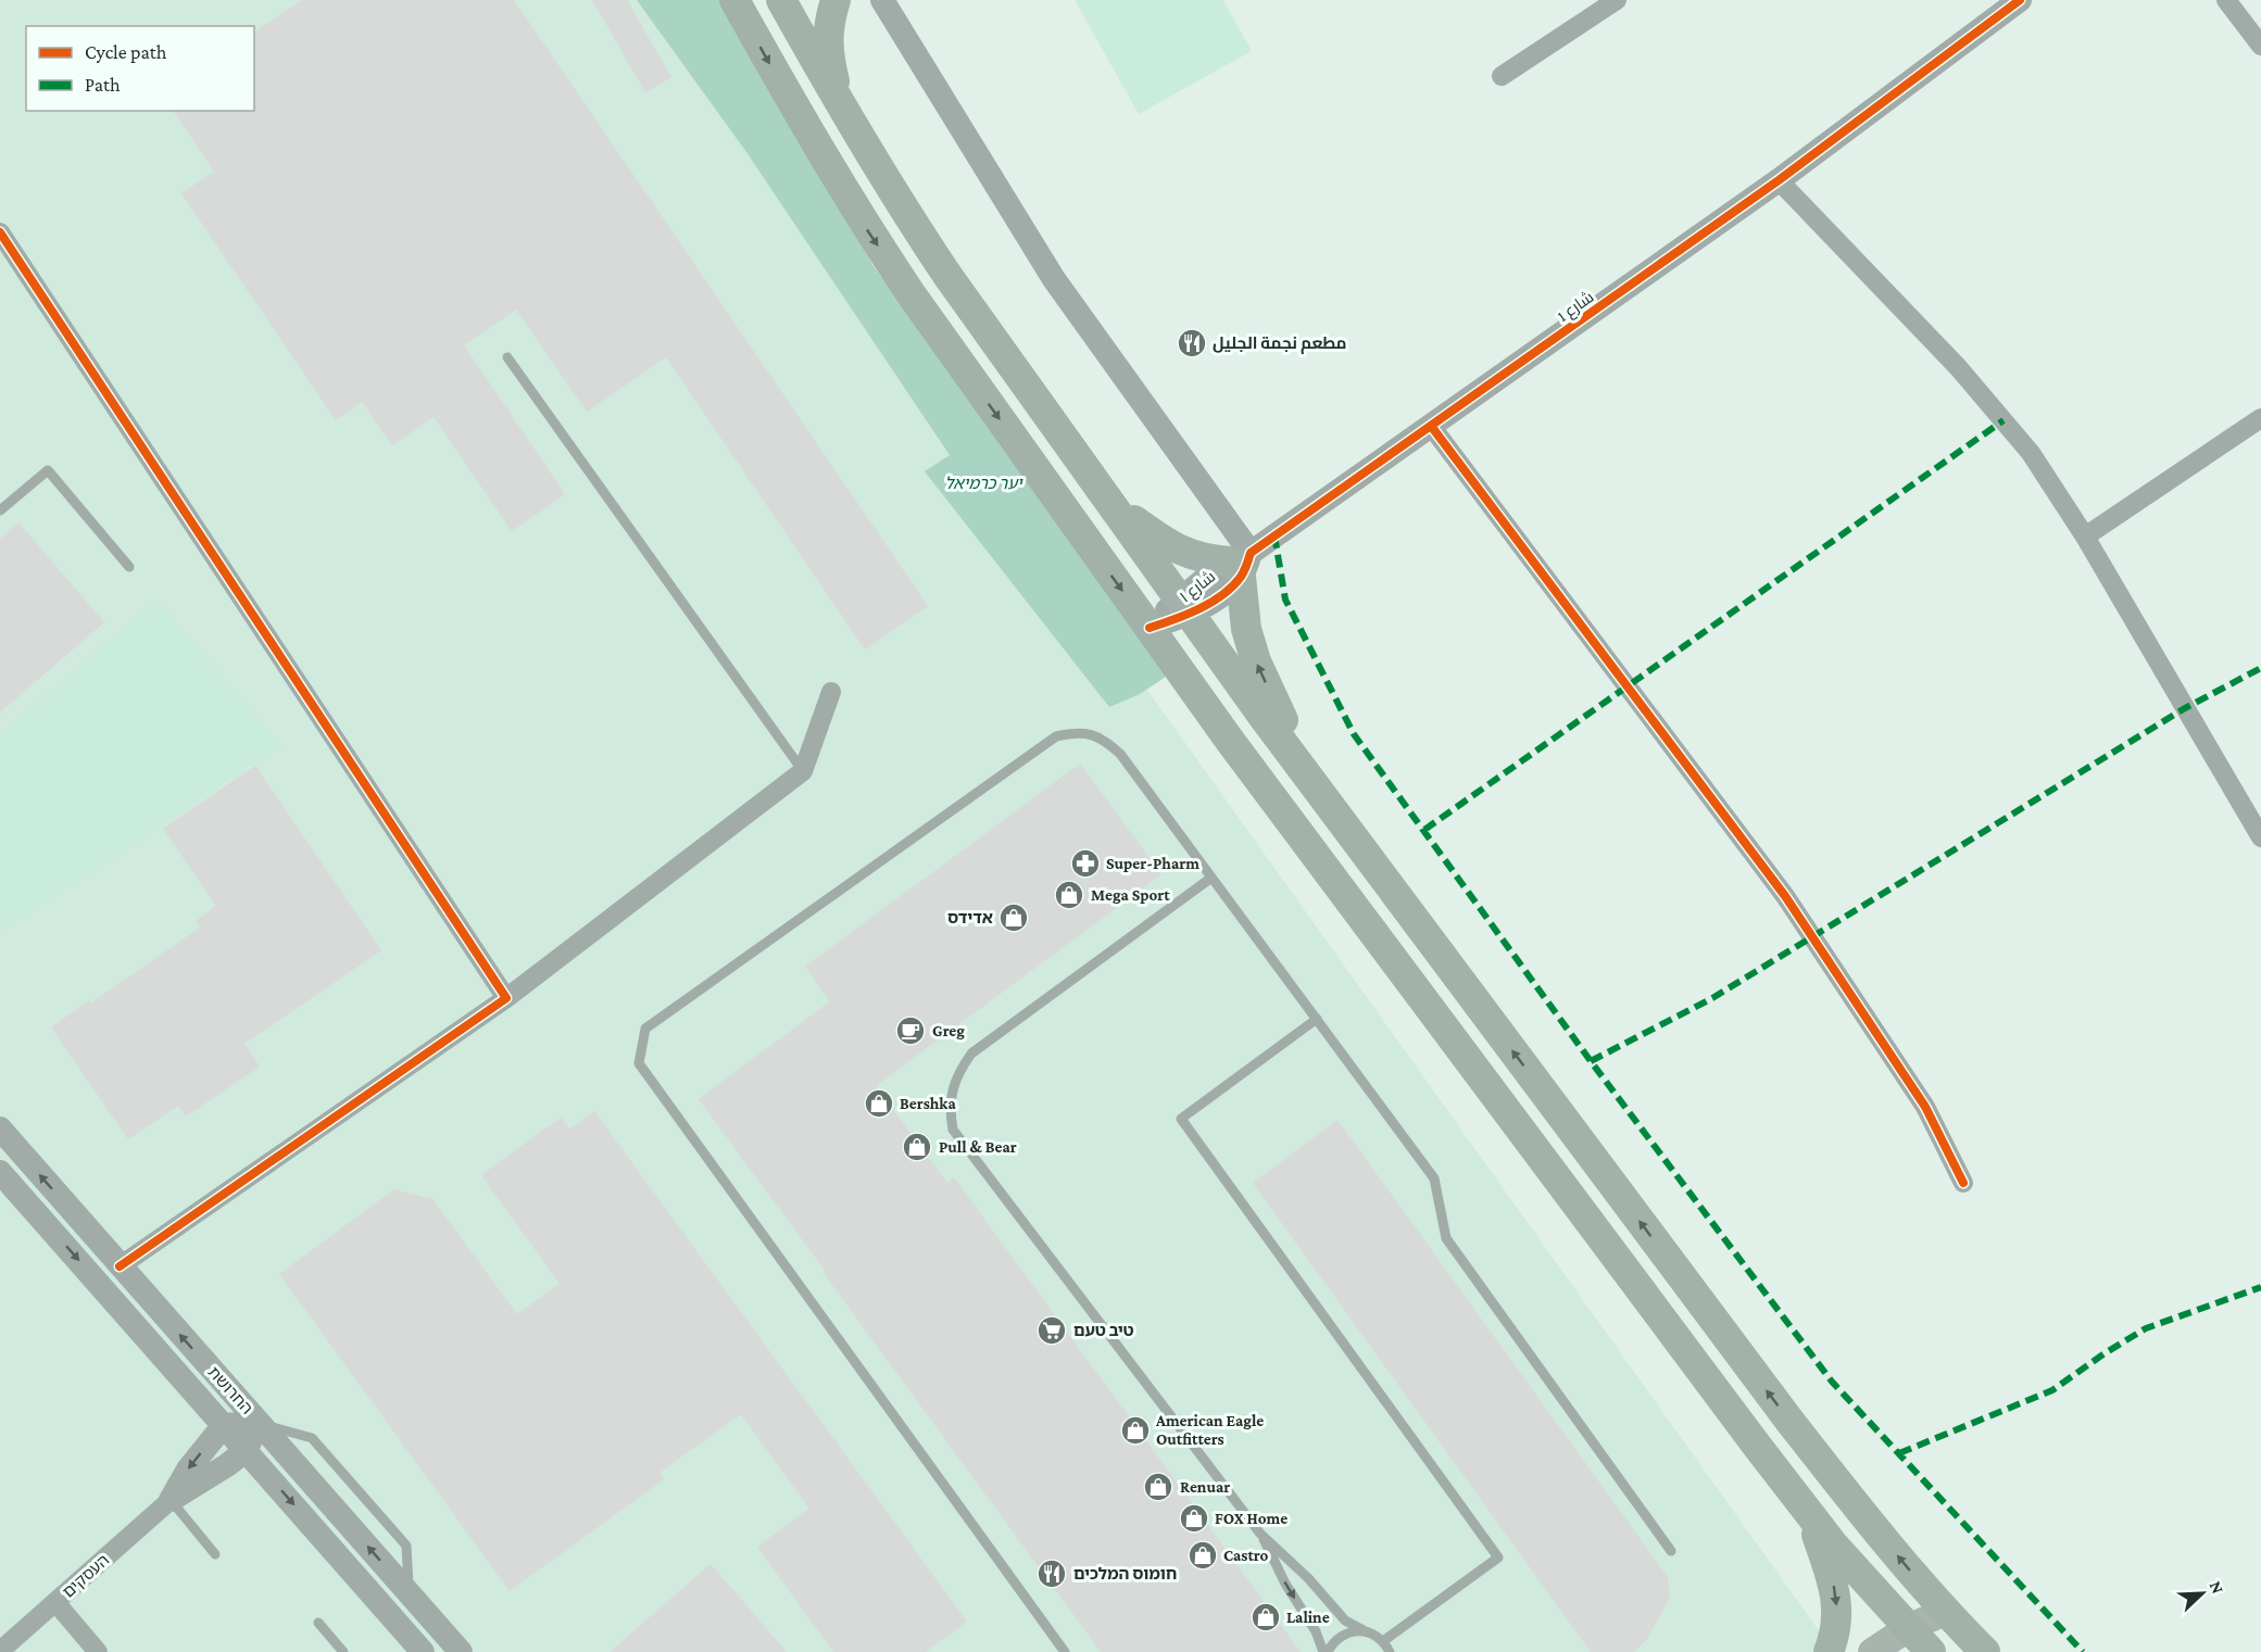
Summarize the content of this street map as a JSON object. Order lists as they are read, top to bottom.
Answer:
{
  "streets": {
    "street": ["شارع 1", "החרושת", "העסקים"],
    "cycle path": ["شارع ١"]
  },
  "parks": ["יער כרמיאל"],
  "places": {
    "restaurant": ["مطعم نجمة الجليل", "חומוס המלכים"],
    "pharmacy": ["Super-Pharm"],
    "shop": [
      "Mega Sport",
      "אדידס",
      "Bershka",
      "Pull & Bear",
      "American Eagle Outfitters",
      "Renuar",
      "FOX Home",
      "Castro",
      "Laline"
    ],
    "cafe": ["Greg"],
    "supermarket": ["טיב טעם"]
  },
  "legend": ["Cycle path", "Path"],
  "north": "top right"
}
